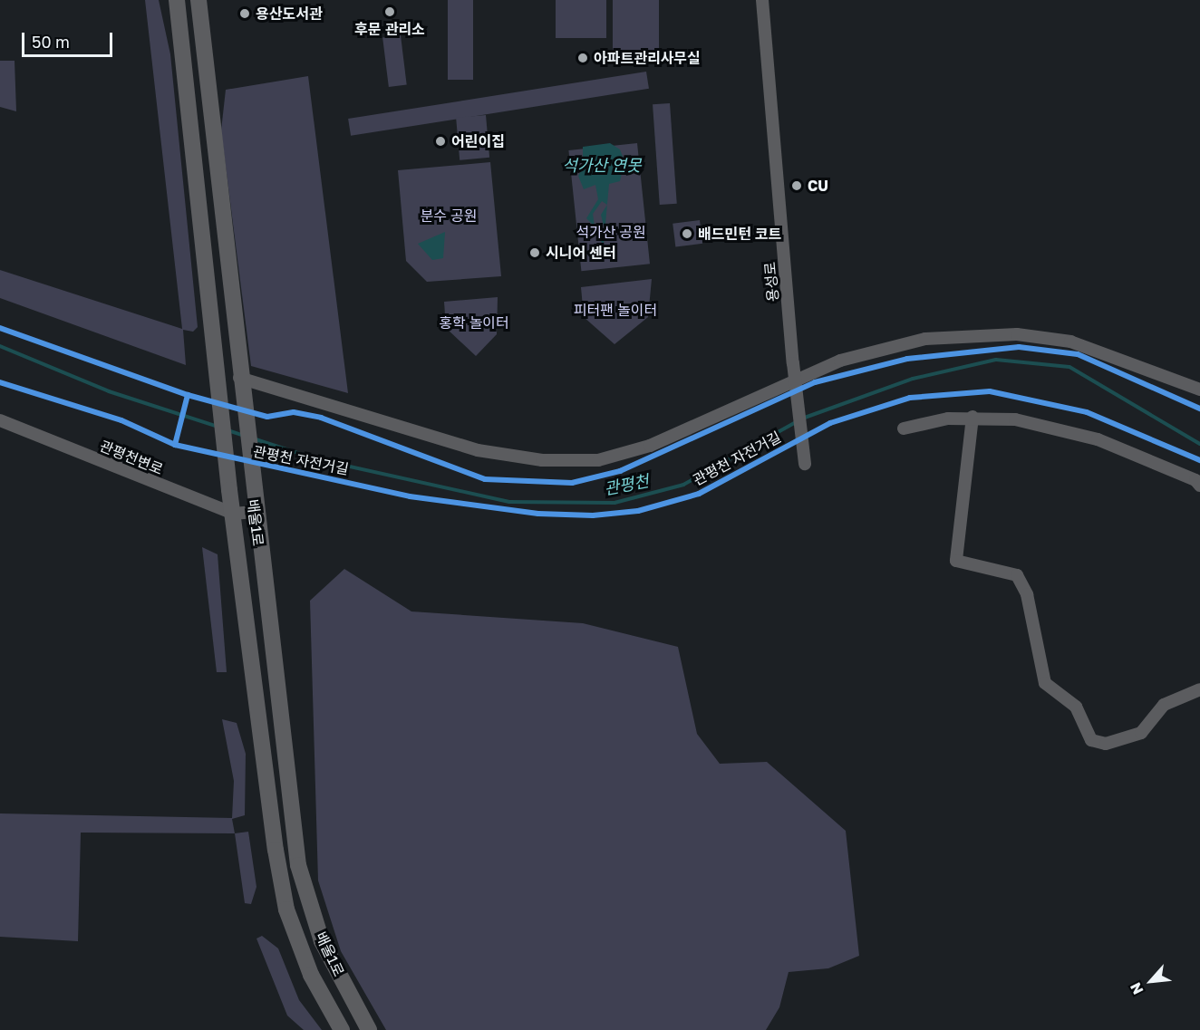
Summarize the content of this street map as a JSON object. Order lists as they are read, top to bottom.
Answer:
{
  "streets": {
    "main road": ["배울1로"],
    "street": ["용성로", "관평천변로"],
    "cycle path": ["관평천 자전거길"]
  },
  "crossings": [
    ["관평천변로", "배울1로"]
  ],
  "water": ["석가산 연못", "관평천"],
  "parks": [
    "분수 공원",
    "석가산 공원",
    "피터팬 놀이터",
    "홍학 놀이터"
  ],
  "places": [
    "후문 관리소",
    "용산도서관",
    "아파트관리사무실",
    "어린이집",
    "CU",
    "배드민턴 코트",
    "시니어 센터"
  ],
  "scale_bar": "50 m",
  "north": "bottom left"
}
